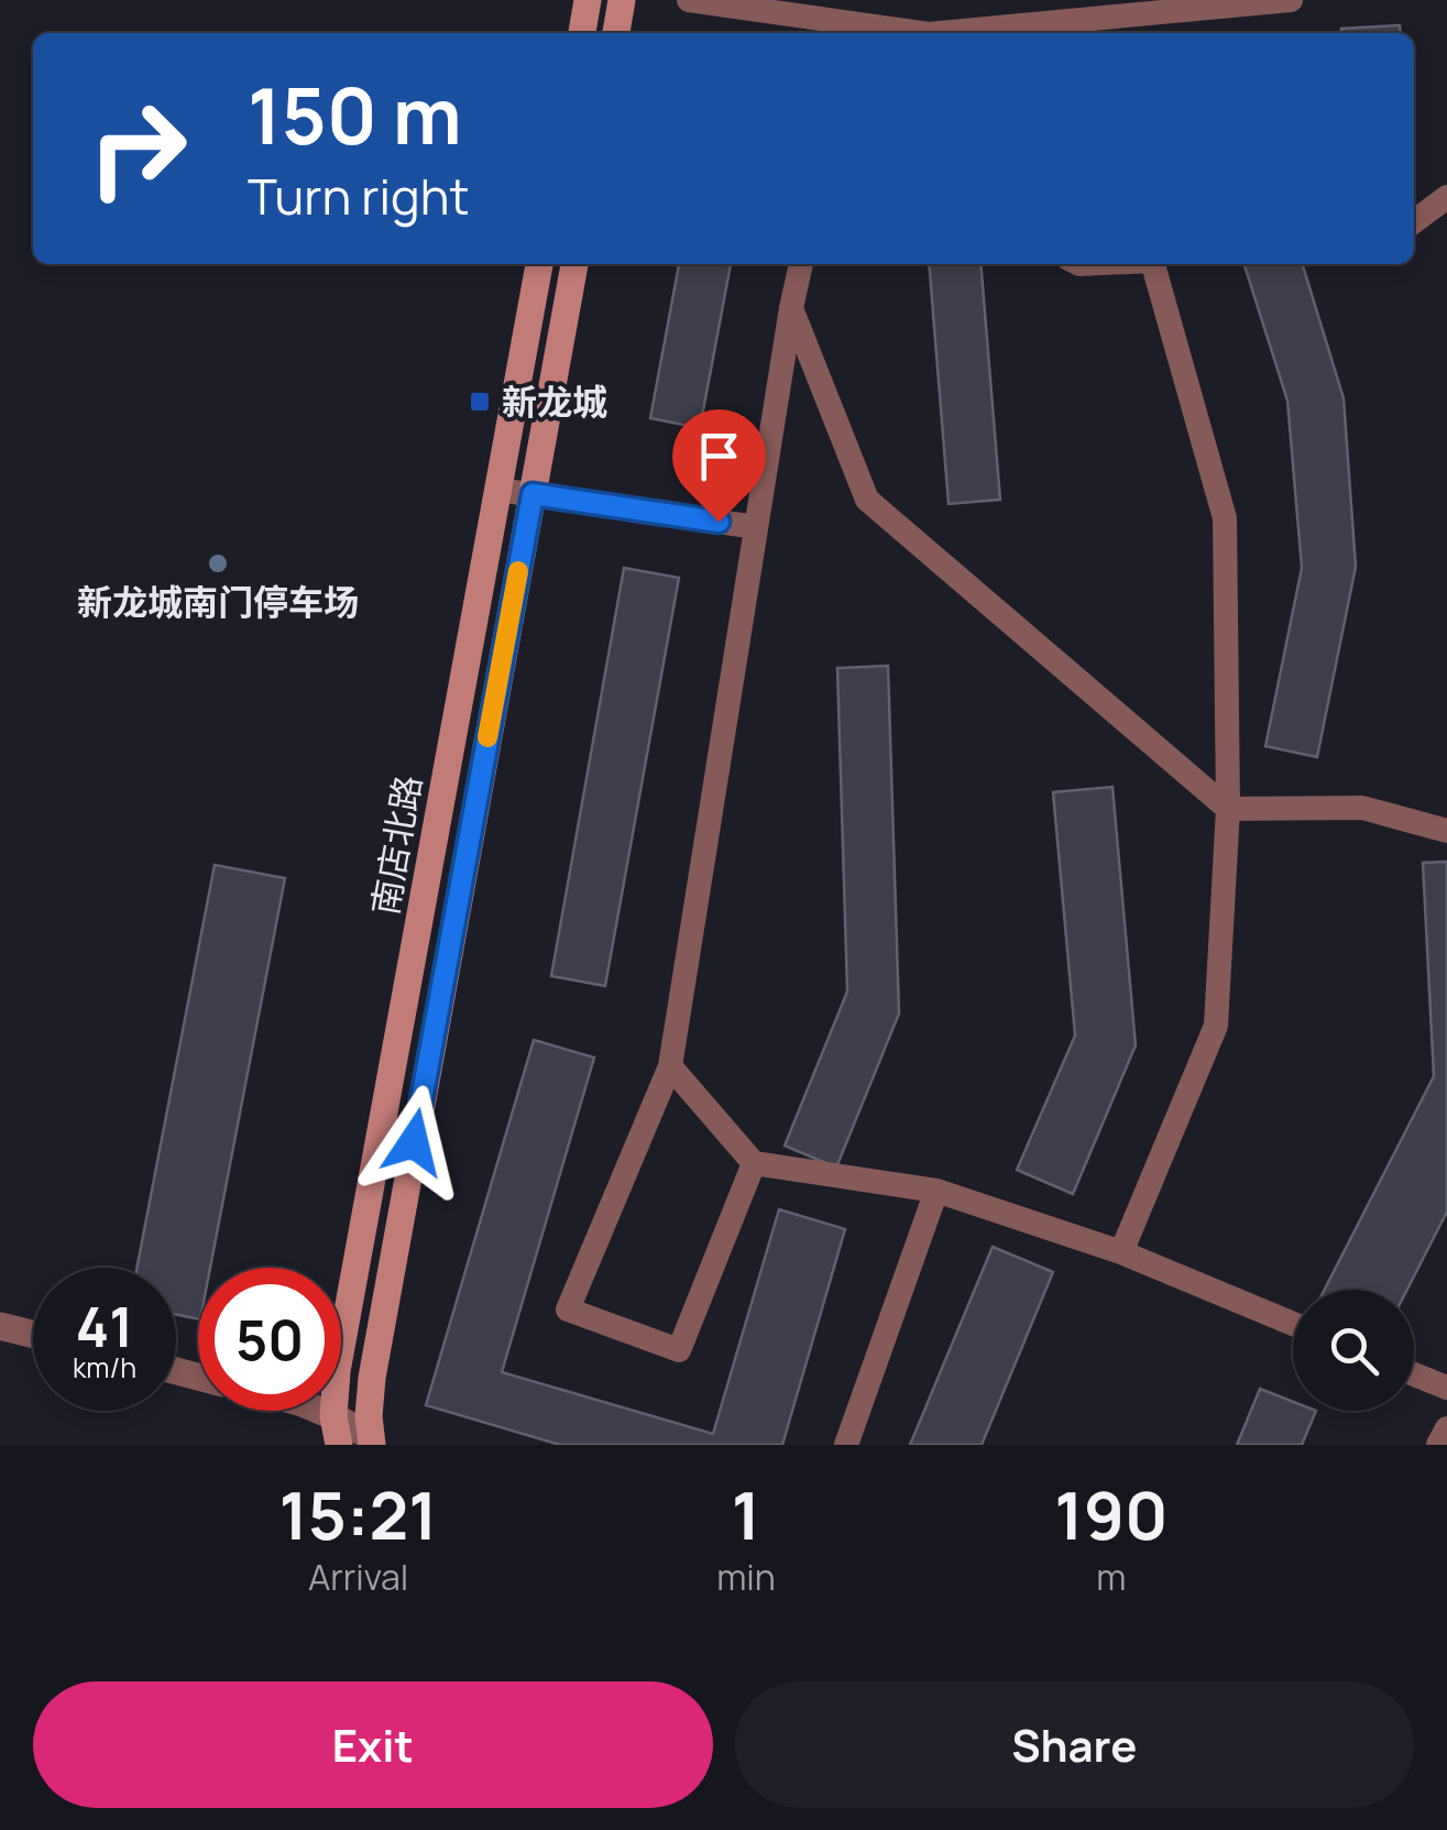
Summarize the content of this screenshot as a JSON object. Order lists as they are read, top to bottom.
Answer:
{
  "streets": {
    "main road": ["南店北路"]
  },
  "places": {
    "transit": ["新龙城"],
    "other": ["新龙城南门停车场"]
  },
  "page": {
    "turn": ["150 m", "Turn right"],
    "speed": "41 km/h",
    "limit": "50",
    "eta": [
      "15:21",
      "Arrival",
      "1",
      "min",
      "190",
      "m"
    ],
    "buttons": ["Exit", "Share"]
  }
}
